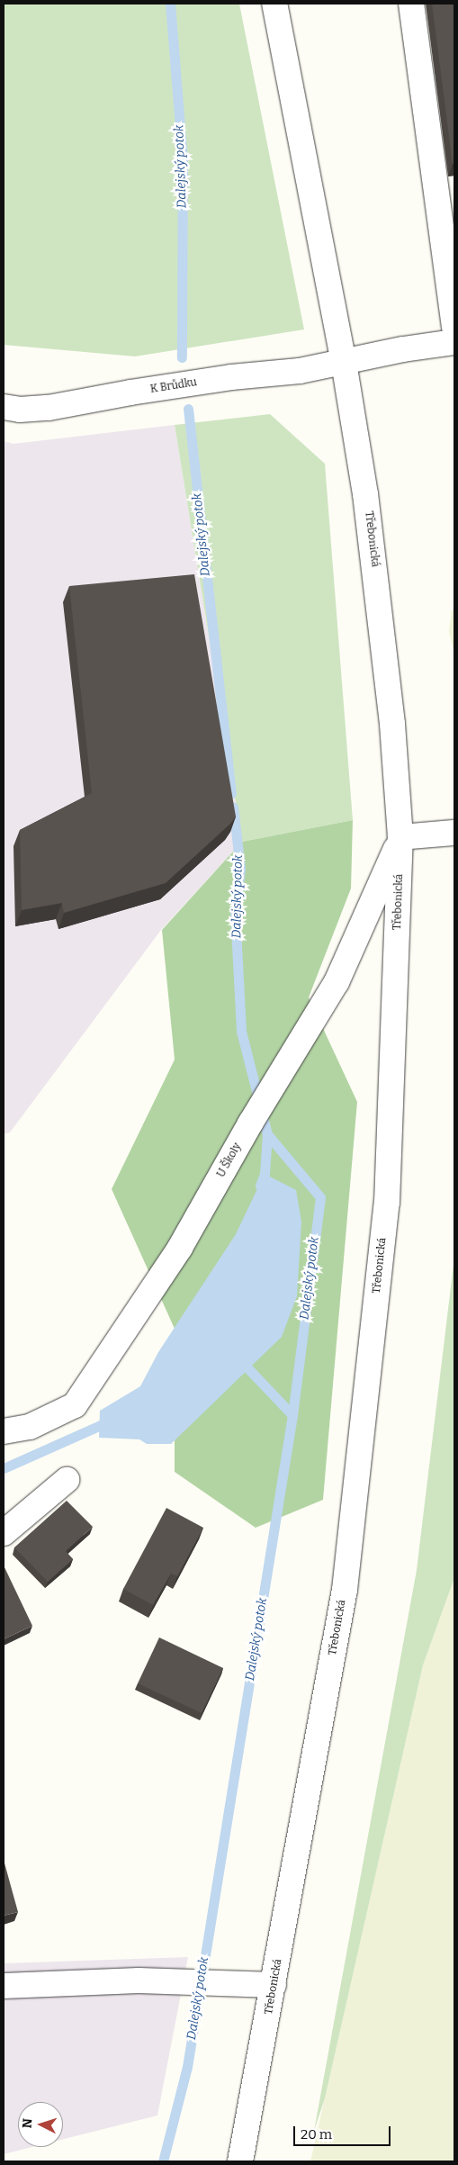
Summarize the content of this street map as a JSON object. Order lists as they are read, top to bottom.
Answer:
{
  "streets": {
    "street": ["K Brůdku", "Třebonická", "U Školy"]
  },
  "crossings": [
    ["K Brůdku", "Třebonická"],
    ["Třebonická", "U Školy"]
  ],
  "water": ["Dalejský potok"],
  "scale_bar": "20 m",
  "north": "left"
}
